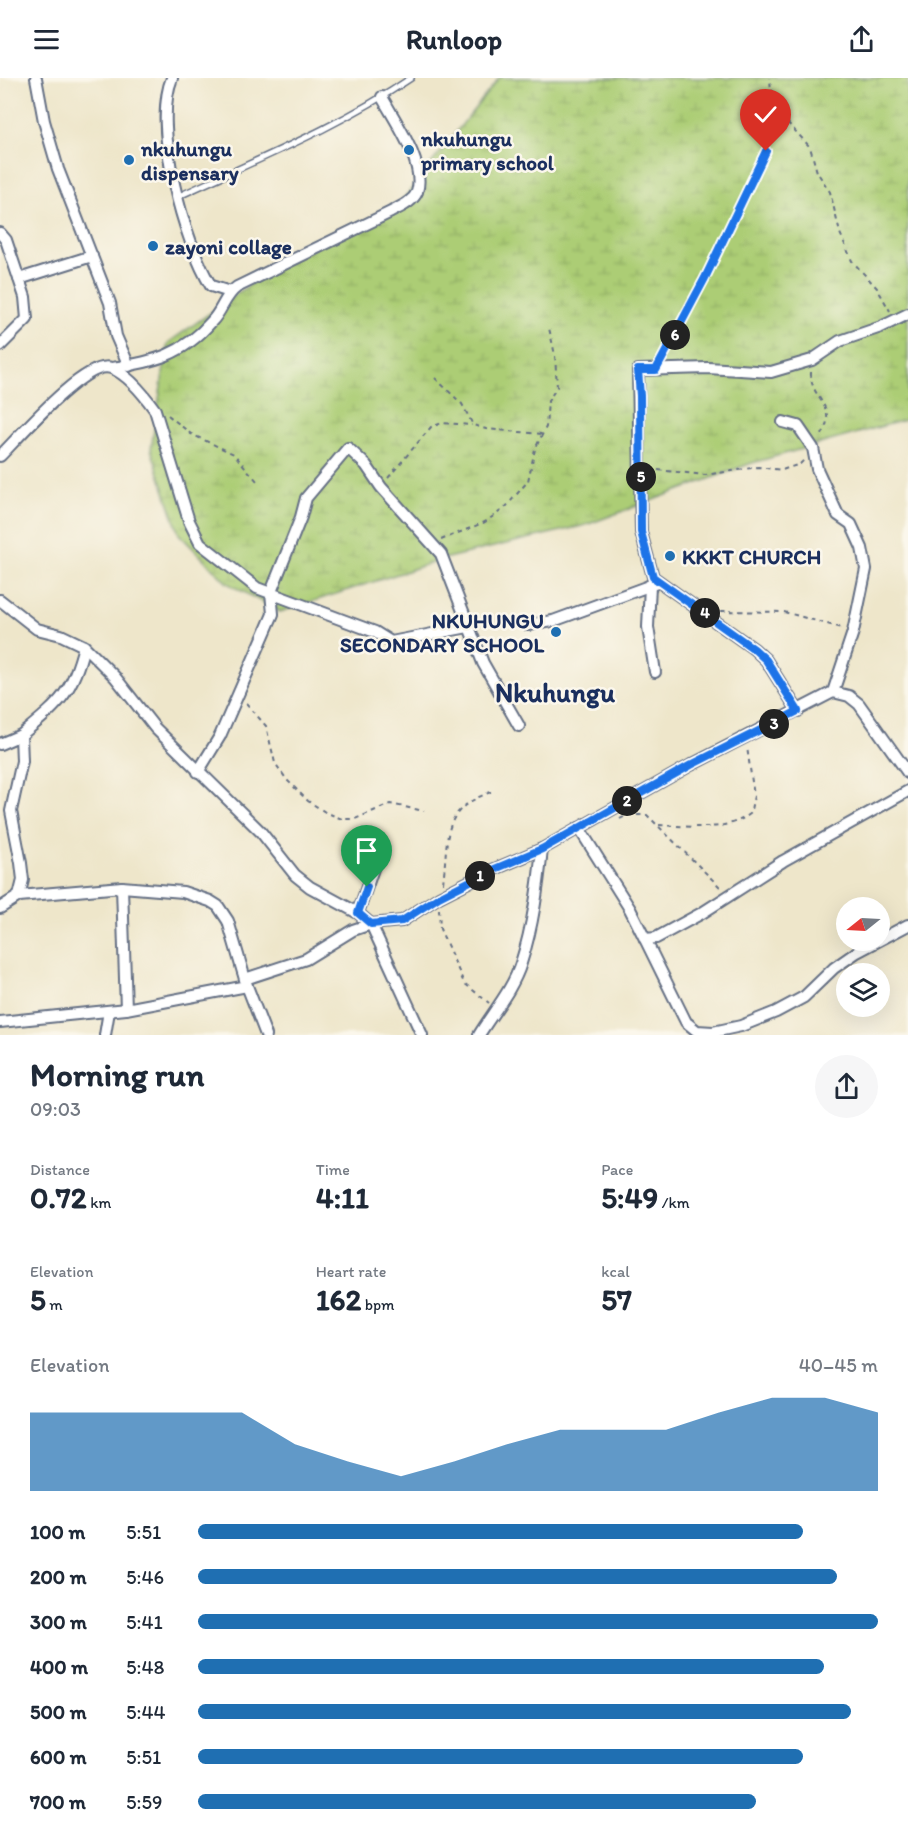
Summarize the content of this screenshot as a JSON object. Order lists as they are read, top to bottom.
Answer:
{
  "districts": ["Nkuhungu"],
  "places": [
    "nkuhungu primary school",
    "nkuhungu dispensary",
    "zayoni collage",
    "KKKT CHURCH",
    "NKUHUNGU SECONDARY SCHOOL"
  ],
  "north": "left",
  "page": {
    "header": "Runloop",
    "pins": [
      "6",
      "5",
      "4",
      "3",
      "2",
      "1"
    ],
    "heading": ["Morning run", "09:03"],
    "stats": [
      ["Distance", "0.72 km"],
      ["Time", "4:11"],
      ["Pace", "5:49 /km"],
      ["Elevation", "5 m"],
      ["Heart rate", "162 bpm"],
      ["kcal", "57"]
    ],
    "chart": ["Elevation", "40–45 m"],
    "list": [
      {
        "name": "100 m",
        "note": "5:51"
      },
      {
        "name": "200 m",
        "note": "5:46"
      },
      {
        "name": "300 m",
        "note": "5:41"
      },
      {
        "name": "400 m",
        "note": "5:48"
      },
      {
        "name": "500 m",
        "note": "5:44"
      },
      {
        "name": "600 m",
        "note": "5:51"
      },
      {
        "name": "700 m",
        "note": "5:59"
      }
    ]
  }
}
